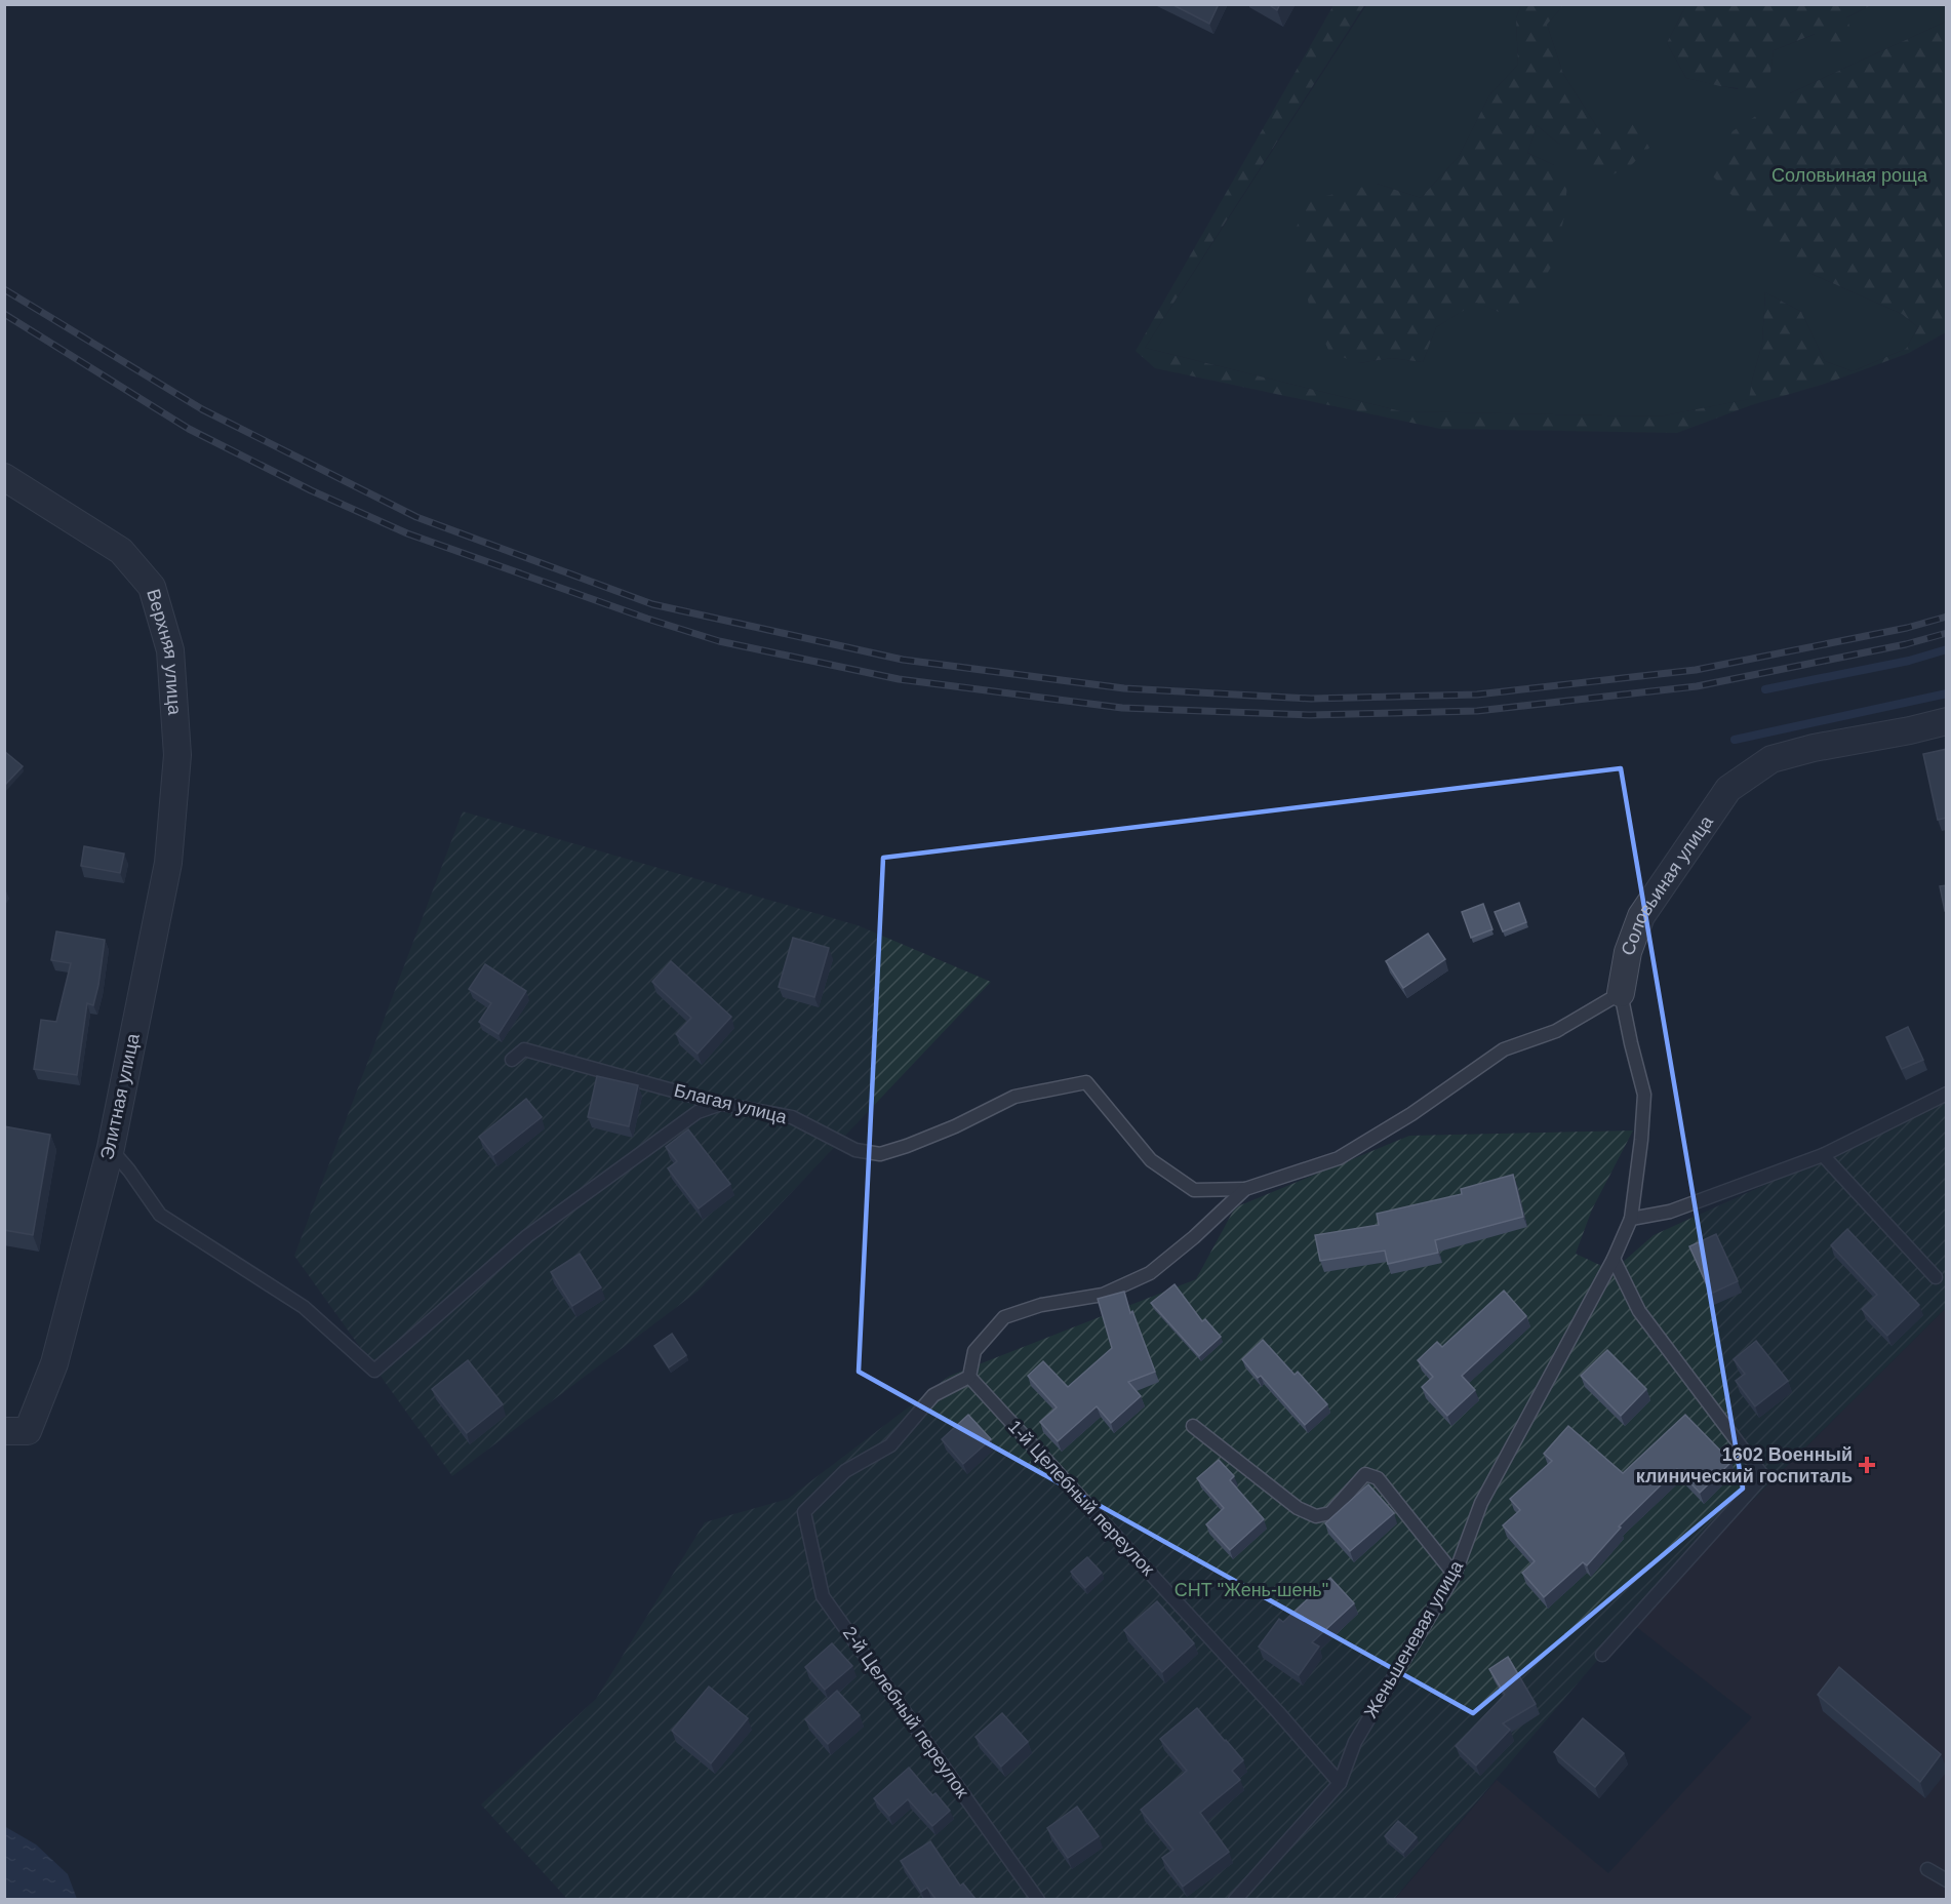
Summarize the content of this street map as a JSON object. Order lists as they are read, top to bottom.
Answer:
{
  "streets": {
    "street": ["Верхняя улица", "Соловьиная улица", "Элитная улица"],
    "lane": [
      "Благая улица",
      "1-й Целебный переулок",
      "Женьшеневая улица",
      "2-й Целебный переулок"
    ]
  },
  "crossings": [
    ["Верхняя улица", "Элитная улица"],
    ["Соловьиная улица", "Женьшеневая улица"],
    ["1-й Целебный переулок", "Женьшеневая улица"],
    ["1-й Целебный переулок", "2-й Целебный переулок"]
  ],
  "parks": ["Соловьиная роща", "СНТ \"Жень-шень\""],
  "places": {
    "health": ["1602 Военный клинический госпиталь"]
  }
}
